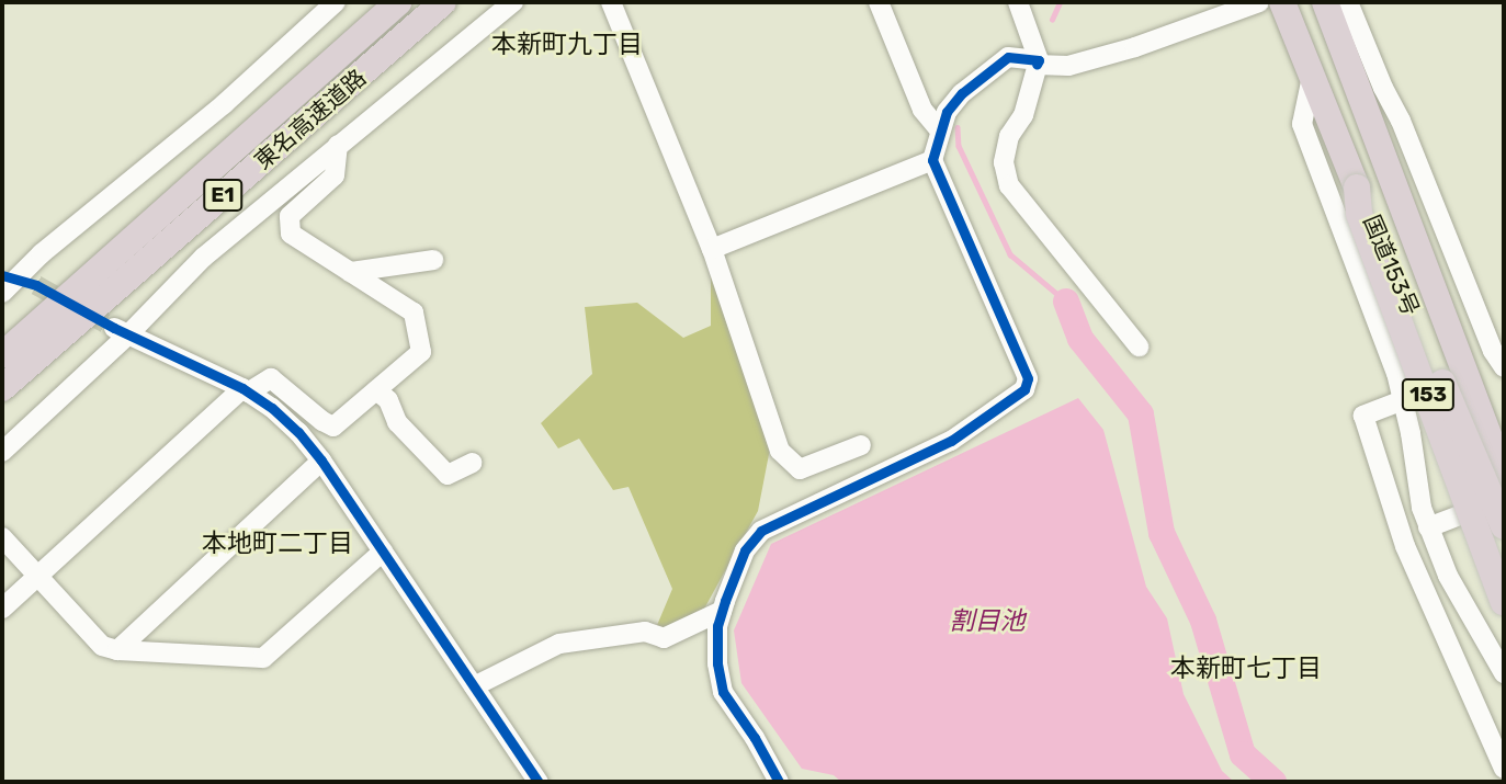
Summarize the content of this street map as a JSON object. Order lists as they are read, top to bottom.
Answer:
{
  "streets": {
    "highway": [
      "東名高速道路",
      "E1",
      "国道153号",
      "153"
    ]
  },
  "crossings": [
    ["国道153号", "153"]
  ],
  "districts": ["本新町九丁目", "本地町二丁目", "本新町七丁目"],
  "water": ["割目池"]
}
